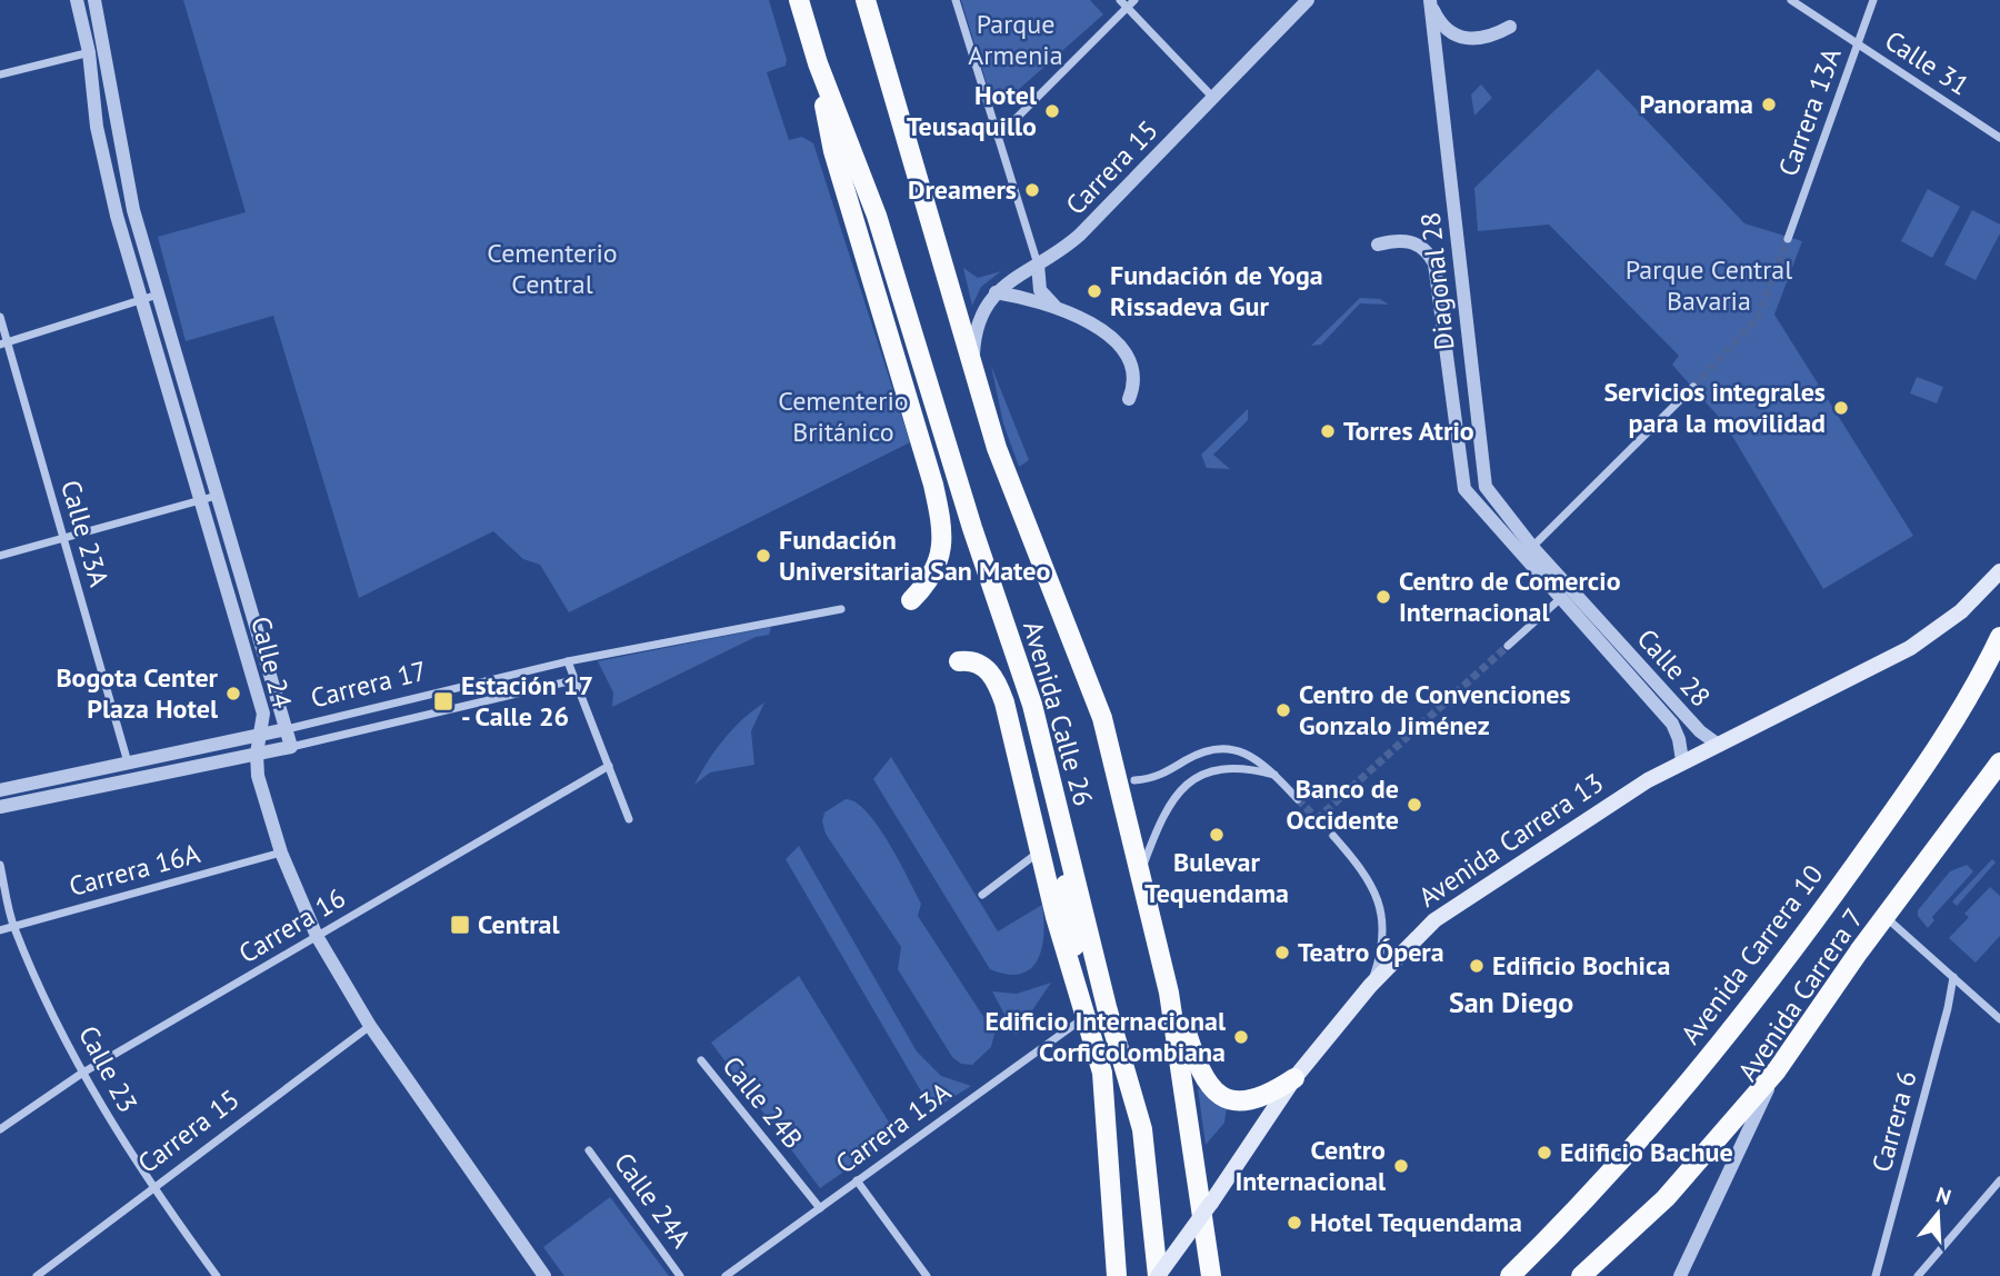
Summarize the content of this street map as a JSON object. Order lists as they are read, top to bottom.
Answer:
{
  "streets": {
    "main road": [
      "Avenida Calle 26",
      "Avenida Carrera 13",
      "Avenida Carrera 10",
      "Avenida Carrera 7"
    ],
    "street": [
      "Calle 31",
      "Carrera 13A",
      "Carrera 15",
      "Diagonal 28",
      "Calle 23A",
      "Calle 24",
      "Calle 28",
      "Carrera 17",
      "Carrera 16A",
      "Carrera 16",
      "Calle 23",
      "Calle 24B",
      "Carrera 6",
      "Calle 24A"
    ]
  },
  "crossings": [
    ["Calle 31", "Carrera 13A"],
    ["Carrera 13A", "Calle 24B"],
    ["Carrera 15", "Calle 24"],
    ["Carrera 15", "Avenida Calle 26"],
    ["Carrera 15", "Calle 23"],
    ["Diagonal 28", "Calle 28"],
    ["Calle 23A", "Carrera 17"],
    ["Calle 24", "Carrera 17"],
    ["Calle 24", "Carrera 16A"],
    ["Calle 24", "Carrera 16"],
    ["Calle 28", "Avenida Carrera 13"],
    ["Avenida Calle 26", "Avenida Carrera 13"],
    ["Carrera 16A", "Calle 23"],
    ["Carrera 16", "Calle 23"]
  ],
  "districts": ["San Diego"],
  "parks": [
    "Parque Armenia",
    "Cementerio Central",
    "Parque Central Bavaria",
    "Cementerio Británico"
  ],
  "places": {
    "other": [
      "Panorama",
      "Hotel Teusaquillo",
      "Dreamers",
      "Fundación de Yoga Rissadeva Gur",
      "Servicios integrales para la movilidad",
      "Torres Atrio",
      "Fundación Universitaria San Mateo",
      "Centro de Comercio Internacional",
      "Bogota Center Plaza Hotel",
      "Centro de Convenciones Gonzalo Jiménez",
      "Banco de Occidente",
      "Bulevar Tequendama",
      "Teatro Ópera",
      "Edificio Bochica",
      "Edificio Internacional CorfiColombiana",
      "Edificio Bachue",
      "Centro Internacional",
      "Hotel Tequendama"
    ],
    "transit": ["Estación 17 - Calle 26", "Central"]
  },
  "north": "top"
}
